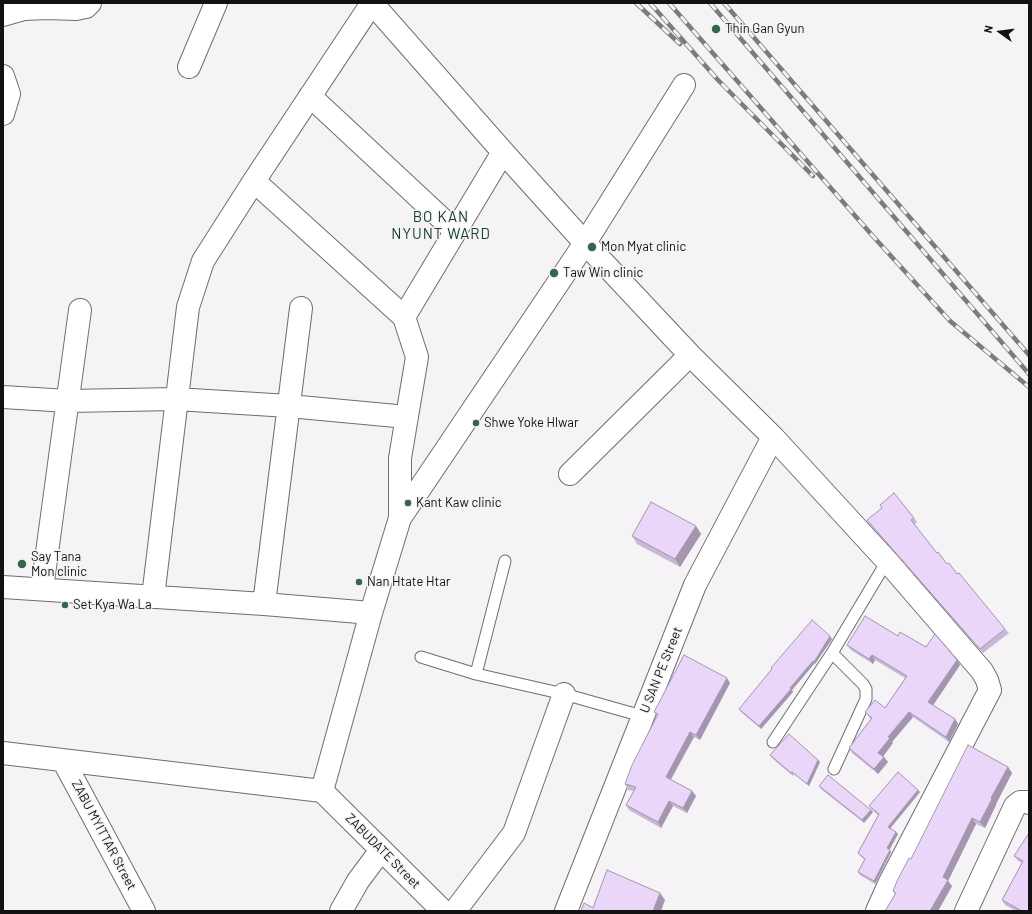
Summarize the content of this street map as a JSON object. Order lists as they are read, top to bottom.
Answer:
{
  "streets": {
    "street": ["U SAN PE Street", "ZABU MYITTAR Street", "ZABUDATE Street"]
  },
  "districts": ["BO KAN NYUNT WARD"],
  "places": [
    "Thin Gan Gyun",
    "Mon Myat clinic",
    "Taw Win clinic",
    "Shwe Yoke Hlwar",
    "Kant Kaw clinic",
    "Say Tana Mon clinic",
    "Nan Htate Htar",
    "Set Kya Wa La"
  ],
  "north": "left"
}
